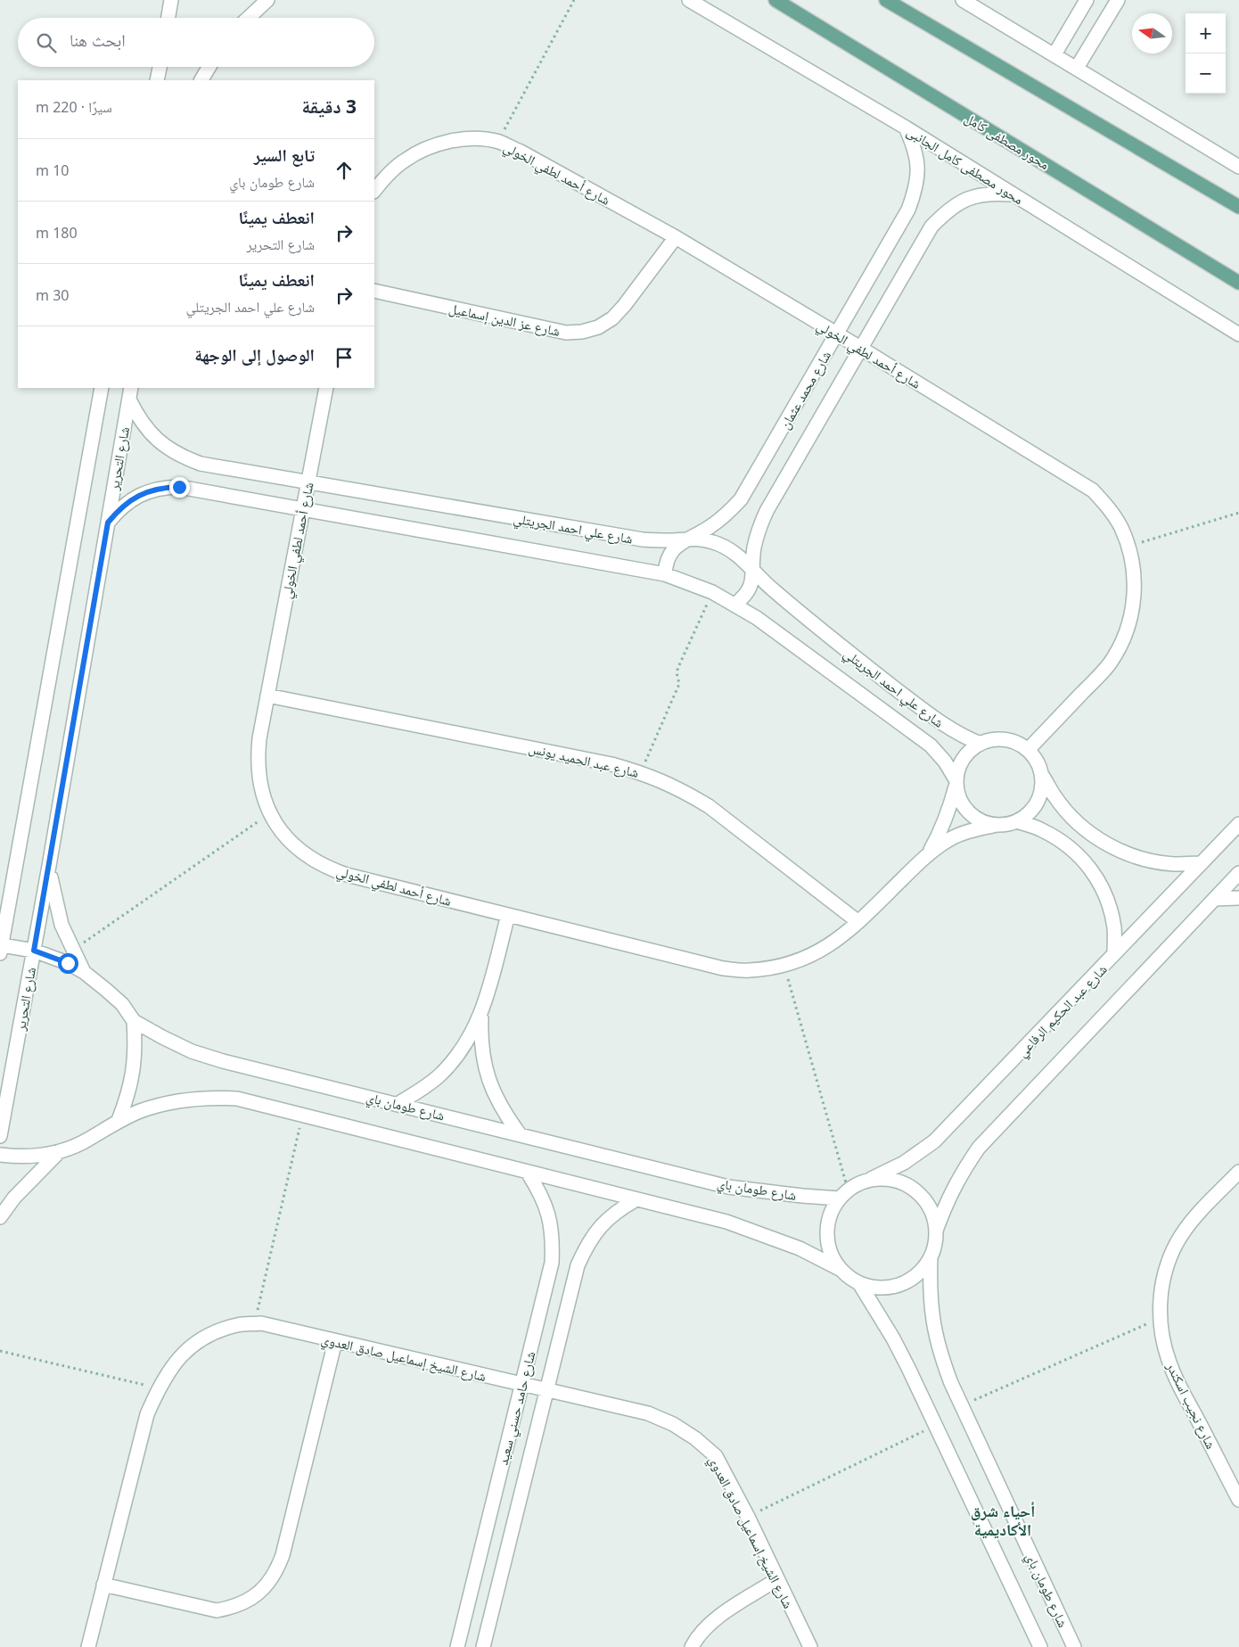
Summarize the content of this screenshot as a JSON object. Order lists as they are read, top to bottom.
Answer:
{
  "streets": {
    "main road": ["محور مصطفى كامل"],
    "street": [
      "محور مصطفى كامل الجانبى",
      "شارع أحمد لطفي الخولي",
      "شارع عز الدين إسماعيل",
      "شارع محمد عثمان",
      "شارع التحرير",
      "شارع علي احمد الجريتلي",
      "شارع عبد الحميد يونس",
      "شارع عبد الحكيم الرفاعي",
      "شارع طومان باي",
      "شارع الشيخ إسماعيل صادق العدوي",
      "شارع نجيب اسكندر",
      "شارع حامد حسني سعيد"
    ]
  },
  "crossings": [
    ["محور مصطفى كامل الجانبى", "شارع محمد عثمان"],
    ["شارع أحمد لطفي الخولي", "شارع عز الدين إسماعيل"],
    ["شارع أحمد لطفي الخولي", "شارع محمد عثمان"],
    ["شارع أحمد لطفي الخولي", "شارع علي احمد الجريتلي"],
    ["شارع أحمد لطفي الخولي", "شارع عبد الحميد يونس"],
    ["شارع محمد عثمان", "شارع علي احمد الجريتلي"],
    ["شارع التحرير", "شارع علي احمد الجريتلي"],
    ["شارع التحرير", "شارع طومان باي"],
    ["شارع عبد الحكيم الرفاعي", "شارع طومان باي"],
    ["شارع الشيخ إسماعيل صادق العدوي", "شارع حامد حسني سعيد"]
  ],
  "districts": ["أحياء شرق الأكاديمية"],
  "north": "left",
  "page": {
    "map_buttons": ["+", "−"],
    "search": "ابحث هنا",
    "heading": ["3 دقيقة", "سيرًا · 220 m"],
    "list": [
      ["تابع السير", "شارع طومان باي", "10 m"],
      ["انعطف يمينًا", "شارع التحرير", "180 m"],
      ["انعطف يمينًا", "شارع علي احمد الجريتلي", "30 m"],
      "الوصول إلى الوجهة"
    ]
  }
}
